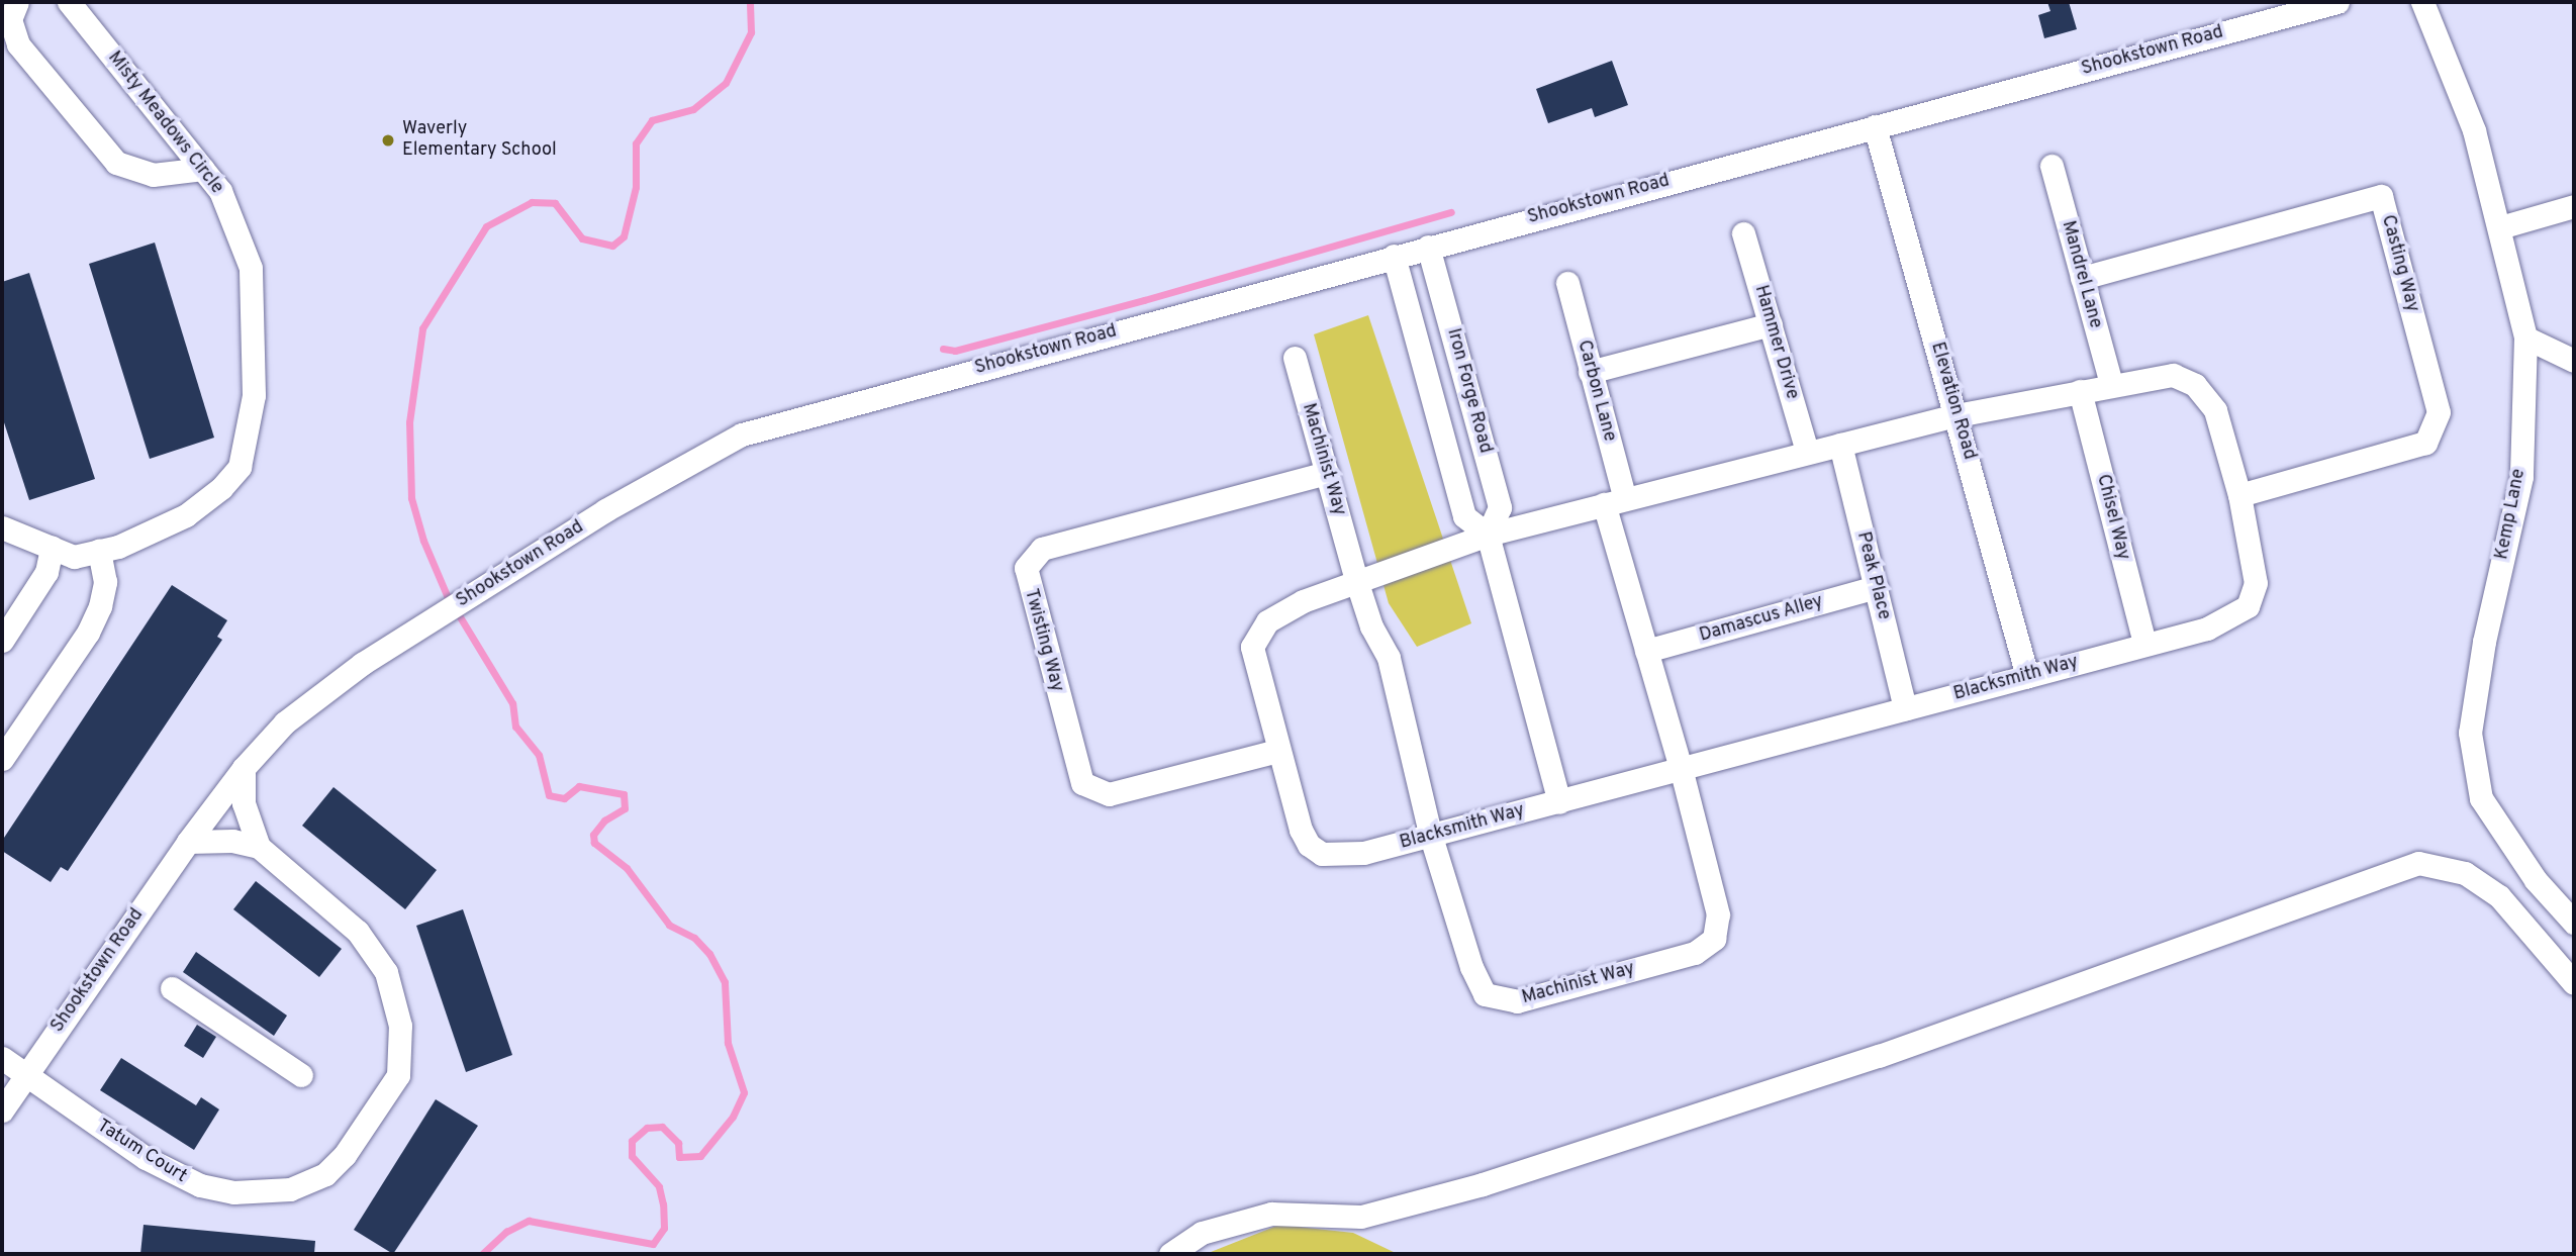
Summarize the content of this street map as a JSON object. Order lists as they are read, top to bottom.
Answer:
{
  "streets": {
    "street": [
      "Shookstown Road",
      "Misty Meadows Circle",
      "Casting Way",
      "Mandrel Lane",
      "Hammer Drive",
      "Iron Forge Road",
      "Carbon Lane",
      "Elevation Road",
      "Machinist Way",
      "Kemp Lane",
      "Chisel Way",
      "Peak Place",
      "Damascus Alley",
      "Twisting Way",
      "Blacksmith Way",
      "Tatum Court"
    ]
  },
  "crossings": [
    ["Shookstown Road", "Iron Forge Road"],
    ["Shookstown Road", "Elevation Road"],
    ["Shookstown Road", "Tatum Court"],
    ["Casting Way", "Mandrel Lane"],
    ["Casting Way", "Blacksmith Way"],
    ["Mandrel Lane", "Blacksmith Way"],
    ["Hammer Drive", "Blacksmith Way"],
    ["Iron Forge Road", "Blacksmith Way"],
    ["Carbon Lane", "Machinist Way"],
    ["Carbon Lane", "Blacksmith Way"],
    ["Elevation Road", "Blacksmith Way"],
    ["Machinist Way", "Damascus Alley"],
    ["Machinist Way", "Twisting Way"],
    ["Machinist Way", "Blacksmith Way"],
    ["Chisel Way", "Blacksmith Way"],
    ["Peak Place", "Damascus Alley"],
    ["Peak Place", "Blacksmith Way"],
    ["Twisting Way", "Blacksmith Way"]
  ],
  "places": ["Waverly Elementary School"]
}
